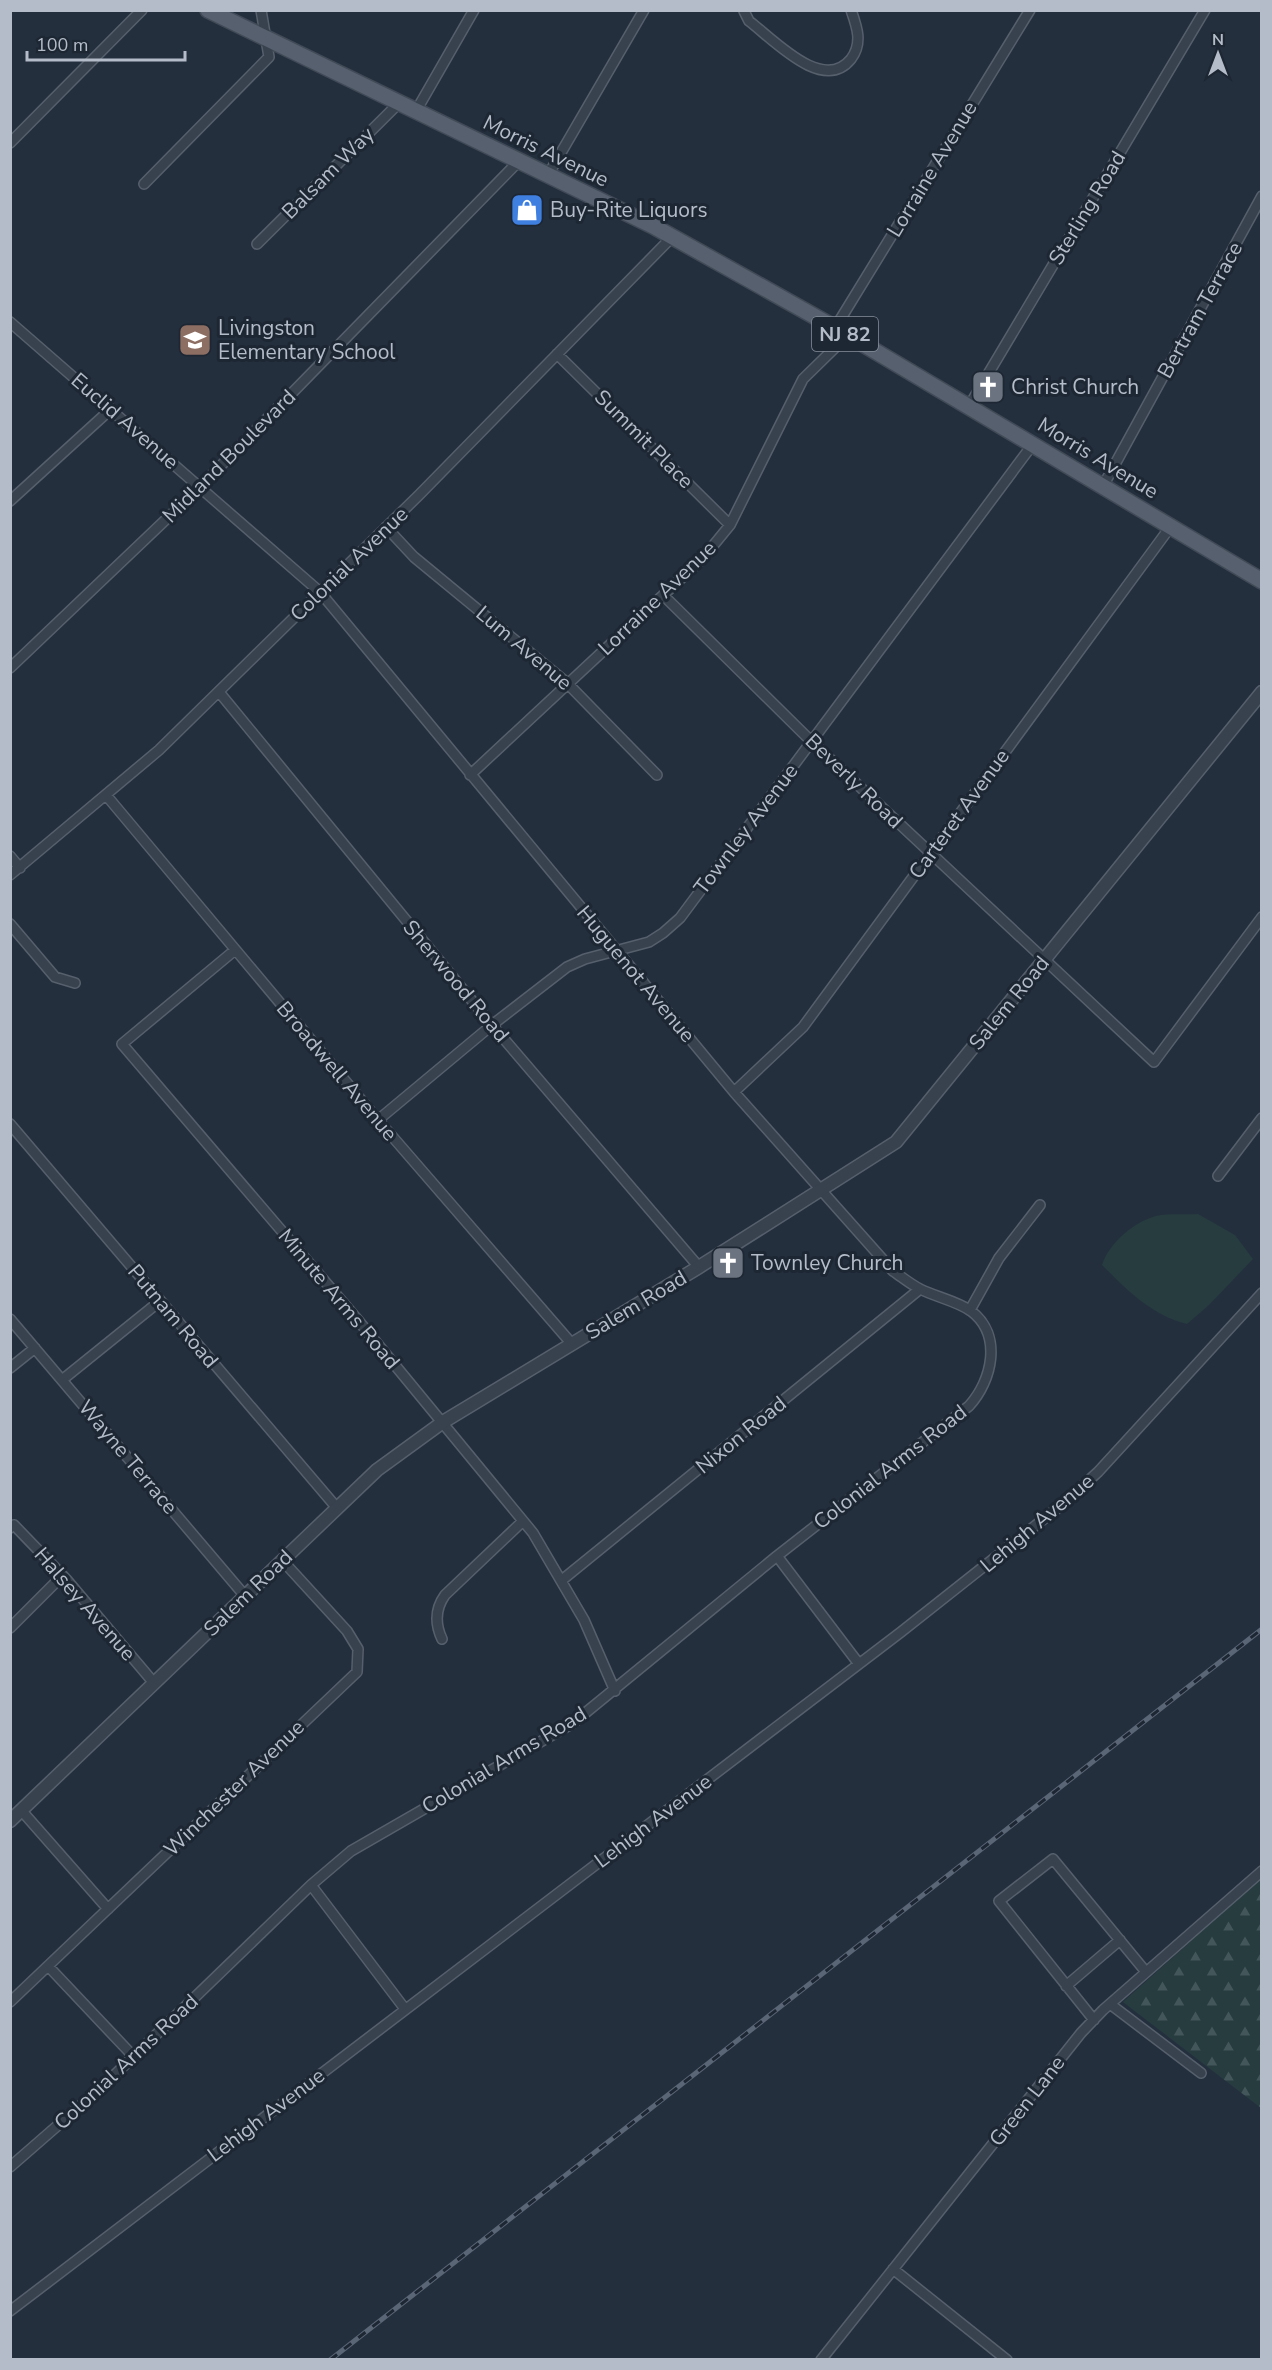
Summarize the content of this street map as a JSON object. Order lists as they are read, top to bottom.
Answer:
{
  "streets": {
    "main road": ["Morris Avenue", "NJ 82"],
    "street": [
      "Lorraine Avenue",
      "Balsam Way",
      "Sterling Road",
      "Bertram Terrace",
      "Euclid Avenue",
      "Summit Place",
      "Midland Boulevard",
      "Colonial Avenue",
      "Lum Avenue",
      "Beverly Road",
      "Carteret Avenue",
      "Townley Avenue",
      "Huguenot Avenue",
      "Sherwood Road",
      "Salem Road",
      "Broadwell Avenue",
      "Minute Arms Road",
      "Putnam Road",
      "Nixon Road",
      "Wayne Terrace",
      "Colonial Arms Road",
      "Lehigh Avenue",
      "Halsey Avenue",
      "Winchester Avenue",
      "Green Lane"
    ]
  },
  "crossings": [
    ["Morris Avenue", "Lorraine Avenue"],
    ["Morris Avenue", "Balsam Way"],
    ["Morris Avenue", "Sterling Road"],
    ["Morris Avenue", "Bertram Terrace"],
    ["Morris Avenue", "Midland Boulevard"],
    ["Morris Avenue", "Colonial Avenue"],
    ["Morris Avenue", "Carteret Avenue"],
    ["Morris Avenue", "Townley Avenue"],
    ["Lorraine Avenue", "Summit Place"],
    ["Lorraine Avenue", "Lum Avenue"],
    ["Lorraine Avenue", "Beverly Road"],
    ["Lorraine Avenue", "Huguenot Avenue"],
    ["Euclid Avenue", "Midland Boulevard"],
    ["Euclid Avenue", "Colonial Avenue"],
    ["Euclid Avenue", "Huguenot Avenue"],
    ["Summit Place", "Colonial Avenue"],
    ["Colonial Avenue", "Lum Avenue"],
    ["Colonial Avenue", "Huguenot Avenue"],
    ["Colonial Avenue", "Sherwood Road"],
    ["Colonial Avenue", "Broadwell Avenue"],
    ["Beverly Road", "Carteret Avenue"],
    ["Beverly Road", "Townley Avenue"],
    ["Beverly Road", "Salem Road"],
    ["Carteret Avenue", "Huguenot Avenue"],
    ["Townley Avenue", "Huguenot Avenue"],
    ["Townley Avenue", "Sherwood Road"],
    ["Townley Avenue", "Broadwell Avenue"],
    ["Huguenot Avenue", "Salem Road"],
    ["Huguenot Avenue", "Nixon Road"],
    ["Huguenot Avenue", "Colonial Arms Road"],
    ["Sherwood Road", "Salem Road"],
    ["Salem Road", "Broadwell Avenue"],
    ["Salem Road", "Minute Arms Road"],
    ["Salem Road", "Putnam Road"],
    ["Salem Road", "Wayne Terrace"],
    ["Salem Road", "Halsey Avenue"],
    ["Salem Road", "Winchester Avenue"],
    ["Broadwell Avenue", "Minute Arms Road"],
    ["Minute Arms Road", "Nixon Road"],
    ["Minute Arms Road", "Colonial Arms Road"]
  ],
  "places": {
    "shop": ["Buy-Rite Liquors"],
    "school or university": ["Livingston Elementary School"],
    "church": ["Christ Church", "Townley Church"]
  },
  "scale_bar": "100 m",
  "north": "top"
}
